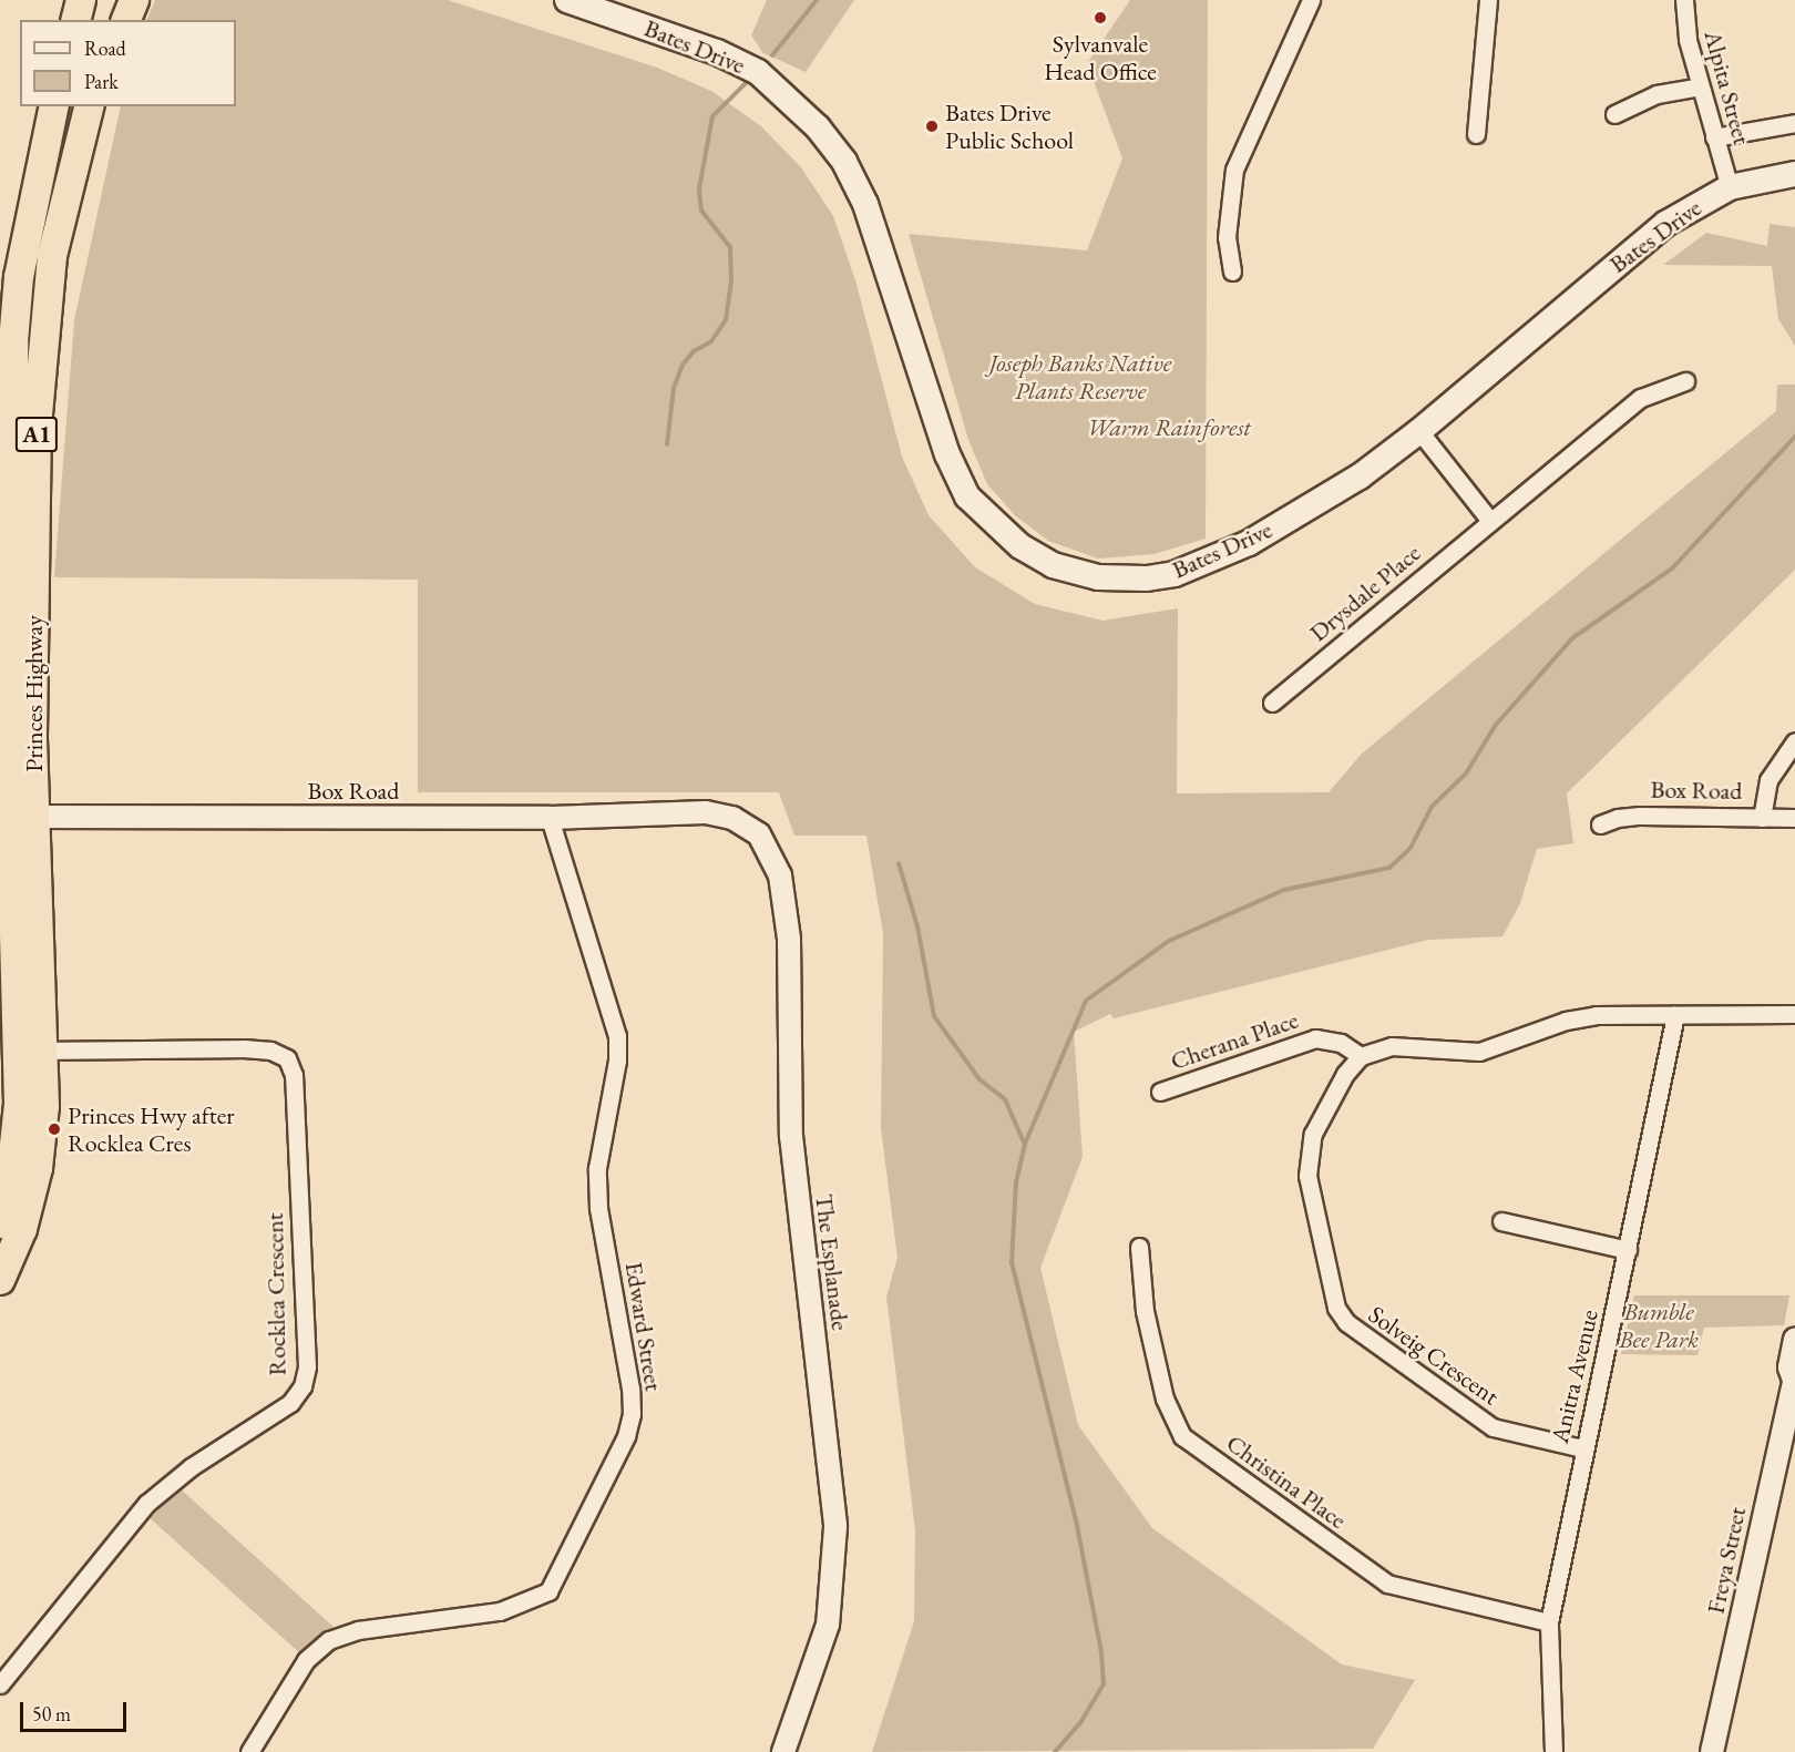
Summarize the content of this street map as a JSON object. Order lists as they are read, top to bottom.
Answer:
{
  "streets": {
    "highway": ["A1", "Princes Highway"],
    "main road": ["Bates Drive"],
    "street": [
      "Alpita Street",
      "Drysdale Place",
      "Box Road",
      "Cherana Place",
      "The Esplanade",
      "Rocklea Crescent",
      "Edward Street",
      "Solveig Crescent",
      "Anitra Avenue",
      "Christina Place",
      "Freya Street"
    ]
  },
  "crossings": [
    ["Bates Drive", "Alpita Street"],
    ["Princes Highway", "Box Road"],
    ["Princes Highway", "Rocklea Crescent"],
    ["Box Road", "The Esplanade"],
    ["Box Road", "Edward Street"],
    ["Cherana Place", "Solveig Crescent"],
    ["Solveig Crescent", "Anitra Avenue"],
    ["Anitra Avenue", "Christina Place"]
  ],
  "parks": ["Joseph Banks Native Plants Reserve", "Warm Rainforest", "Bumble Bee Park"],
  "places": ["Sylvanvale Head Office", "Bates Drive Public School", "Princes Hwy after Rocklea Cres"],
  "legend": ["Road", "Park"],
  "scale_bar": "50 m"
}
